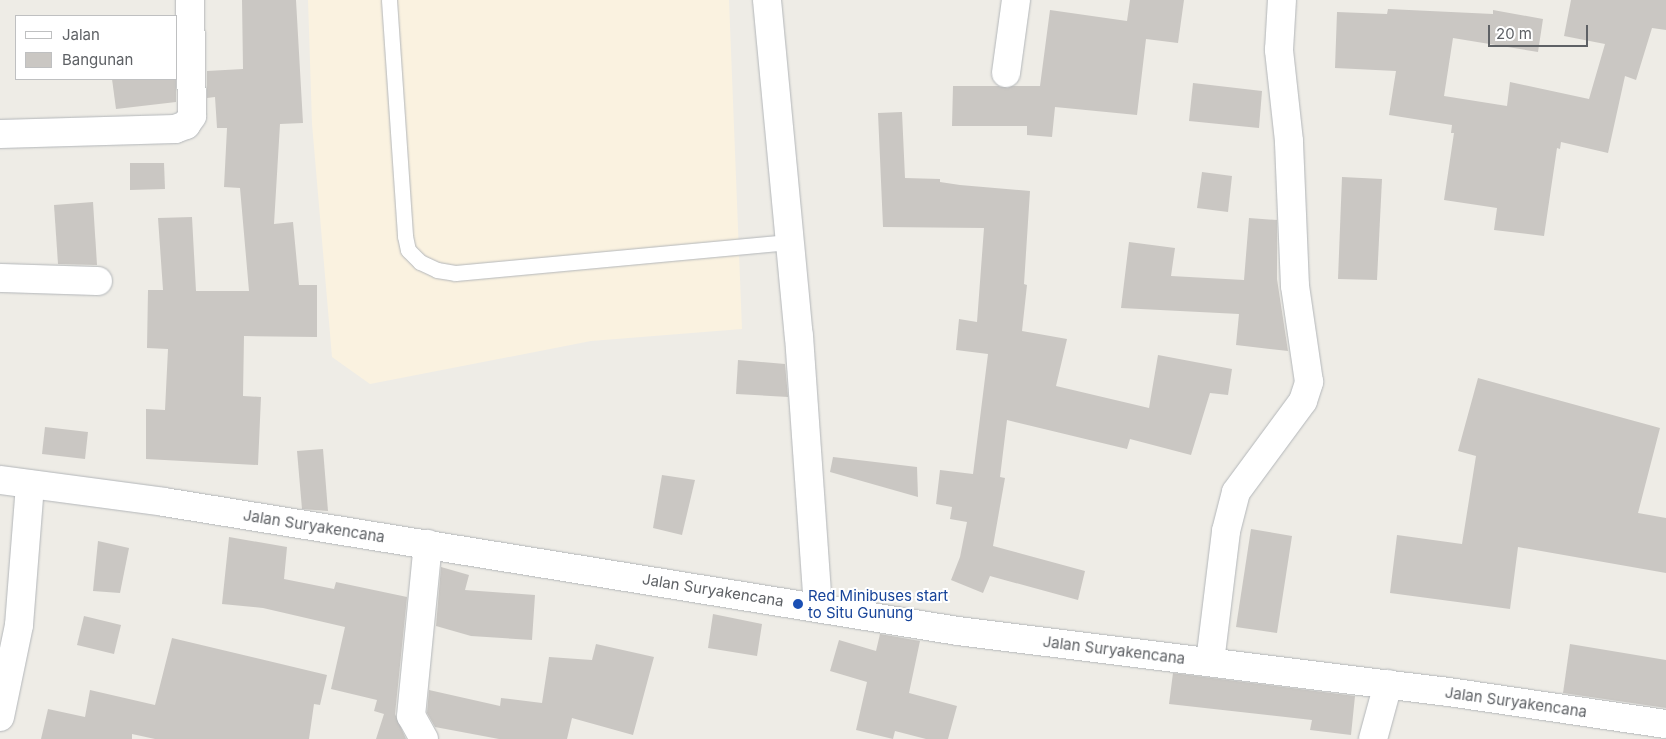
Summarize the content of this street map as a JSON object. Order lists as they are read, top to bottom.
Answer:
{
  "streets": {
    "street": ["Jalan Suryakencana"]
  },
  "places": ["Red Minibuses start to Situ Gunung"],
  "legend": ["Jalan", "Bangunan"],
  "scale_bar": "20 m"
}
